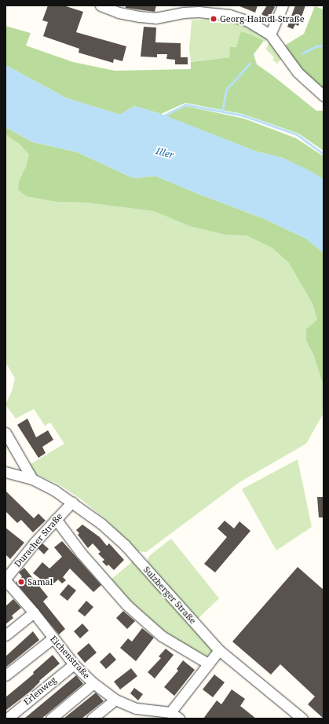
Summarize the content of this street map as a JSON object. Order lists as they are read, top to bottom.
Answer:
{
  "streets": {
    "street": [
      "Duracher Straße",
      "Sulzberger Straße",
      "Eichenstraße",
      "Erlenweg"
    ]
  },
  "crossings": [
    ["Duracher Straße", "Sulzberger Straße"],
    ["Duracher Straße", "Eichenstraße"],
    ["Sulzberger Straße", "Eichenstraße"],
    ["Eichenstraße", "Erlenweg"]
  ],
  "water": ["Iller"],
  "places": ["Georg-Haindl-Straße", "Samal"]
}
